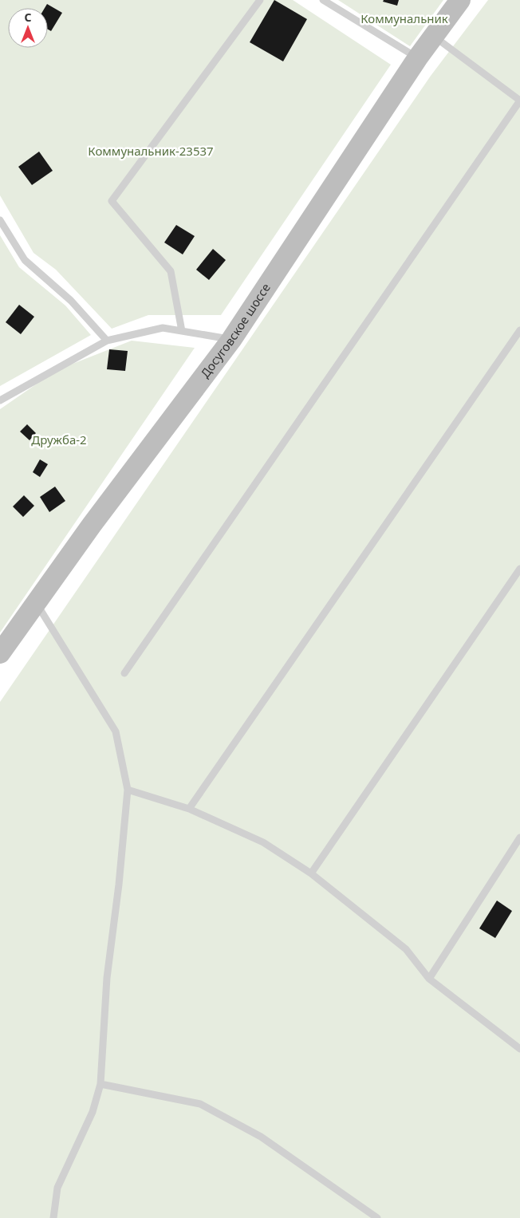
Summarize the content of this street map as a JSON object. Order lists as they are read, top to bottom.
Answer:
{
  "streets": {
    "main road": ["Досуговское шоссе"]
  },
  "parks": ["Коммунальник", "Коммунальник-23537", "Дружба-2"],
  "north": "top"
}
